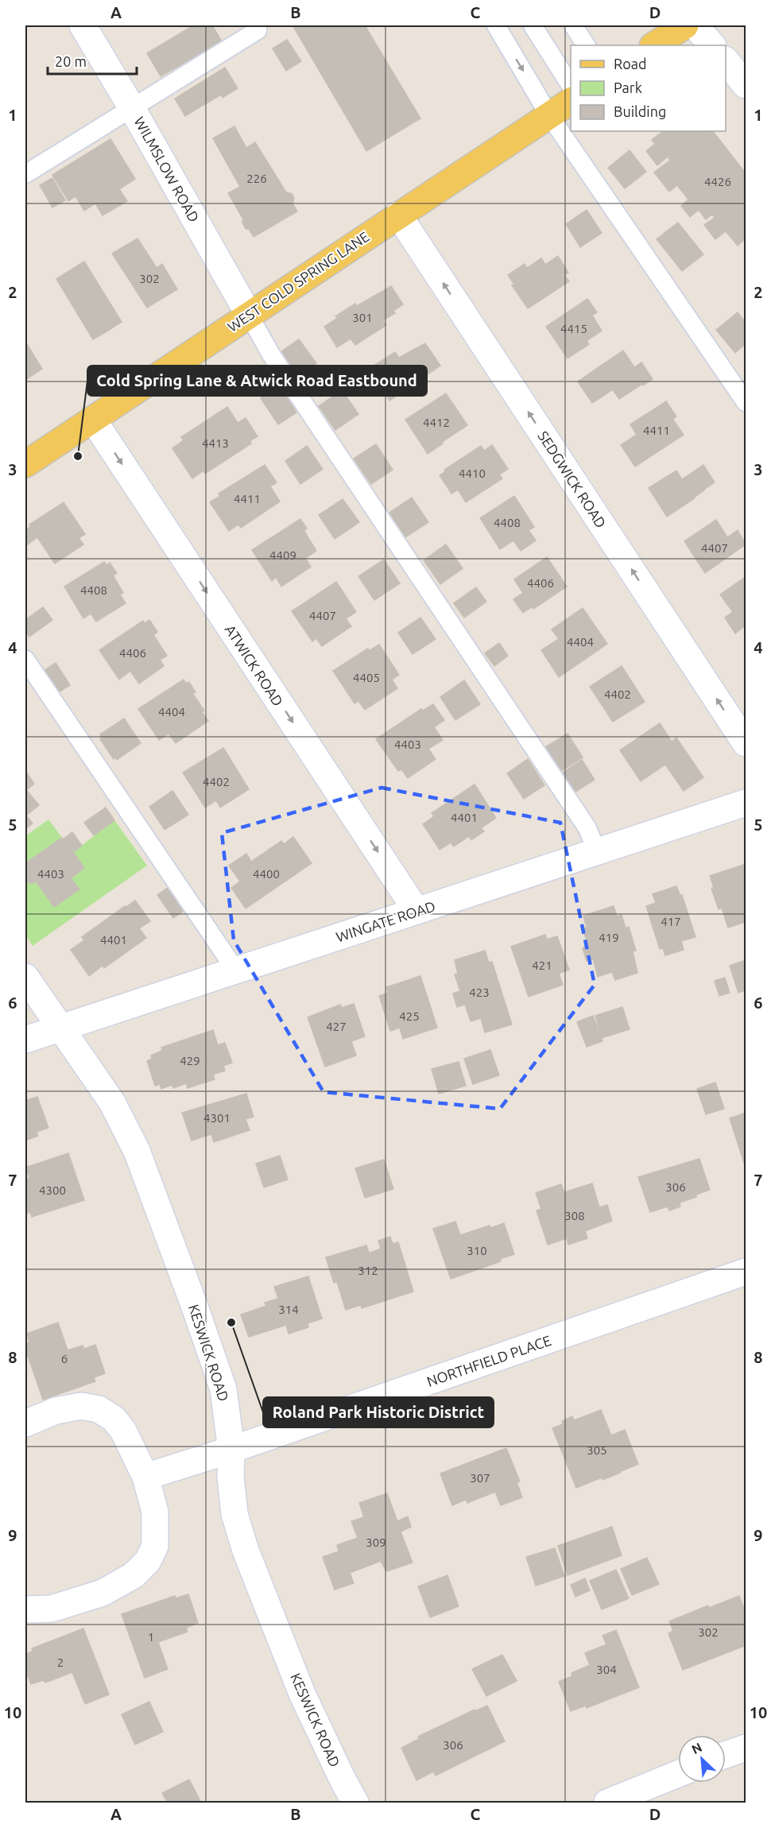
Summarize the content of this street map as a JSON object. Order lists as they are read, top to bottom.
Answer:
{
  "streets": {
    "main road": ["WEST COLD SPRING LANE"],
    "street": [
      "WILMSLOW ROAD",
      "SEDGWICK ROAD",
      "ATWICK ROAD",
      "WINGATE ROAD",
      "KESWICK ROAD",
      "NORTHFIELD PLACE"
    ]
  },
  "crossings": [
    ["WILMSLOW ROAD", "WEST COLD SPRING LANE"],
    ["WEST COLD SPRING LANE", "SEDGWICK ROAD"],
    ["WEST COLD SPRING LANE", "ATWICK ROAD"],
    ["ATWICK ROAD", "WINGATE ROAD"],
    ["WINGATE ROAD", "KESWICK ROAD"],
    ["KESWICK ROAD", "NORTHFIELD PLACE"]
  ],
  "one_way": ["SEDGWICK ROAD", "ATWICK ROAD"],
  "places": ["Cold Spring Lane & Atwick Road Eastbound", "Roland Park Historic District"],
  "house_numbers": [
    "226",
    "4426",
    "302",
    "301",
    "4415",
    "4412",
    "4411",
    "4413",
    "4410",
    "4411",
    "4408",
    "4407",
    "4409",
    "4406",
    "4408",
    "4407",
    "4404",
    "4406",
    "4405",
    "4402",
    "4404",
    "4403",
    "4402",
    "4401",
    "4403",
    "4400",
    "417",
    "419",
    "4401",
    "421",
    "423",
    "425",
    "427",
    "429",
    "4301",
    "306",
    "4300",
    "308",
    "310",
    "312",
    "314",
    "6",
    "305",
    "307",
    "309",
    "302",
    "1",
    "2",
    "304",
    "306"
  ],
  "legend": ["Road", "Park", "Building"],
  "scale_bar": "20 m",
  "north": "top left",
  "grid": {
    "columns": [
      "A",
      "B",
      "C",
      "D"
    ],
    "rows": [
      "1",
      "2",
      "3",
      "4",
      "5",
      "6",
      "7",
      "8",
      "9",
      "10"
    ]
  }
}
